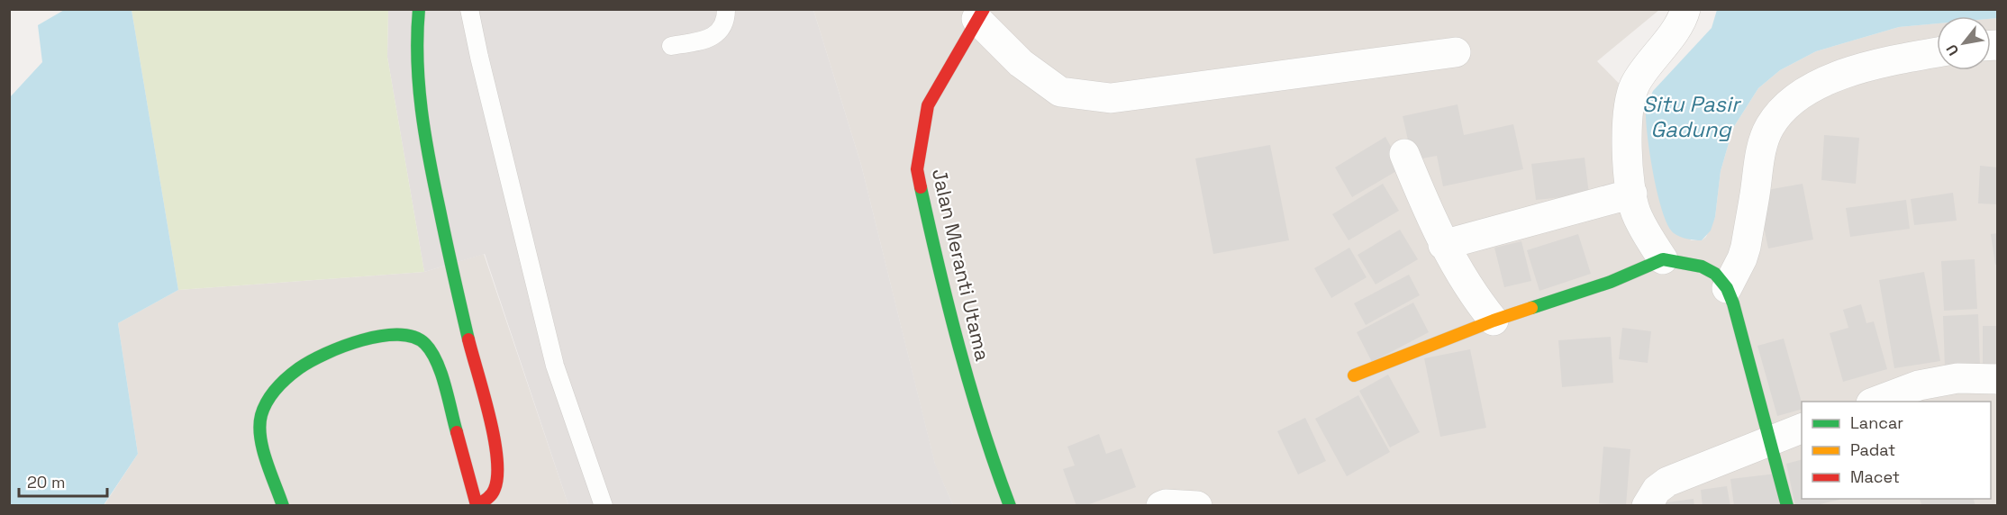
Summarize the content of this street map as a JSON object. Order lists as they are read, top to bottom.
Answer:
{
  "streets": {
    "street": ["Jalan Meranti Utama"]
  },
  "water": ["Situ Pasir Gadung"],
  "legend": ["Lancar", "Padat", "Macet"],
  "scale_bar": "20 m",
  "north": "bottom left"
}
